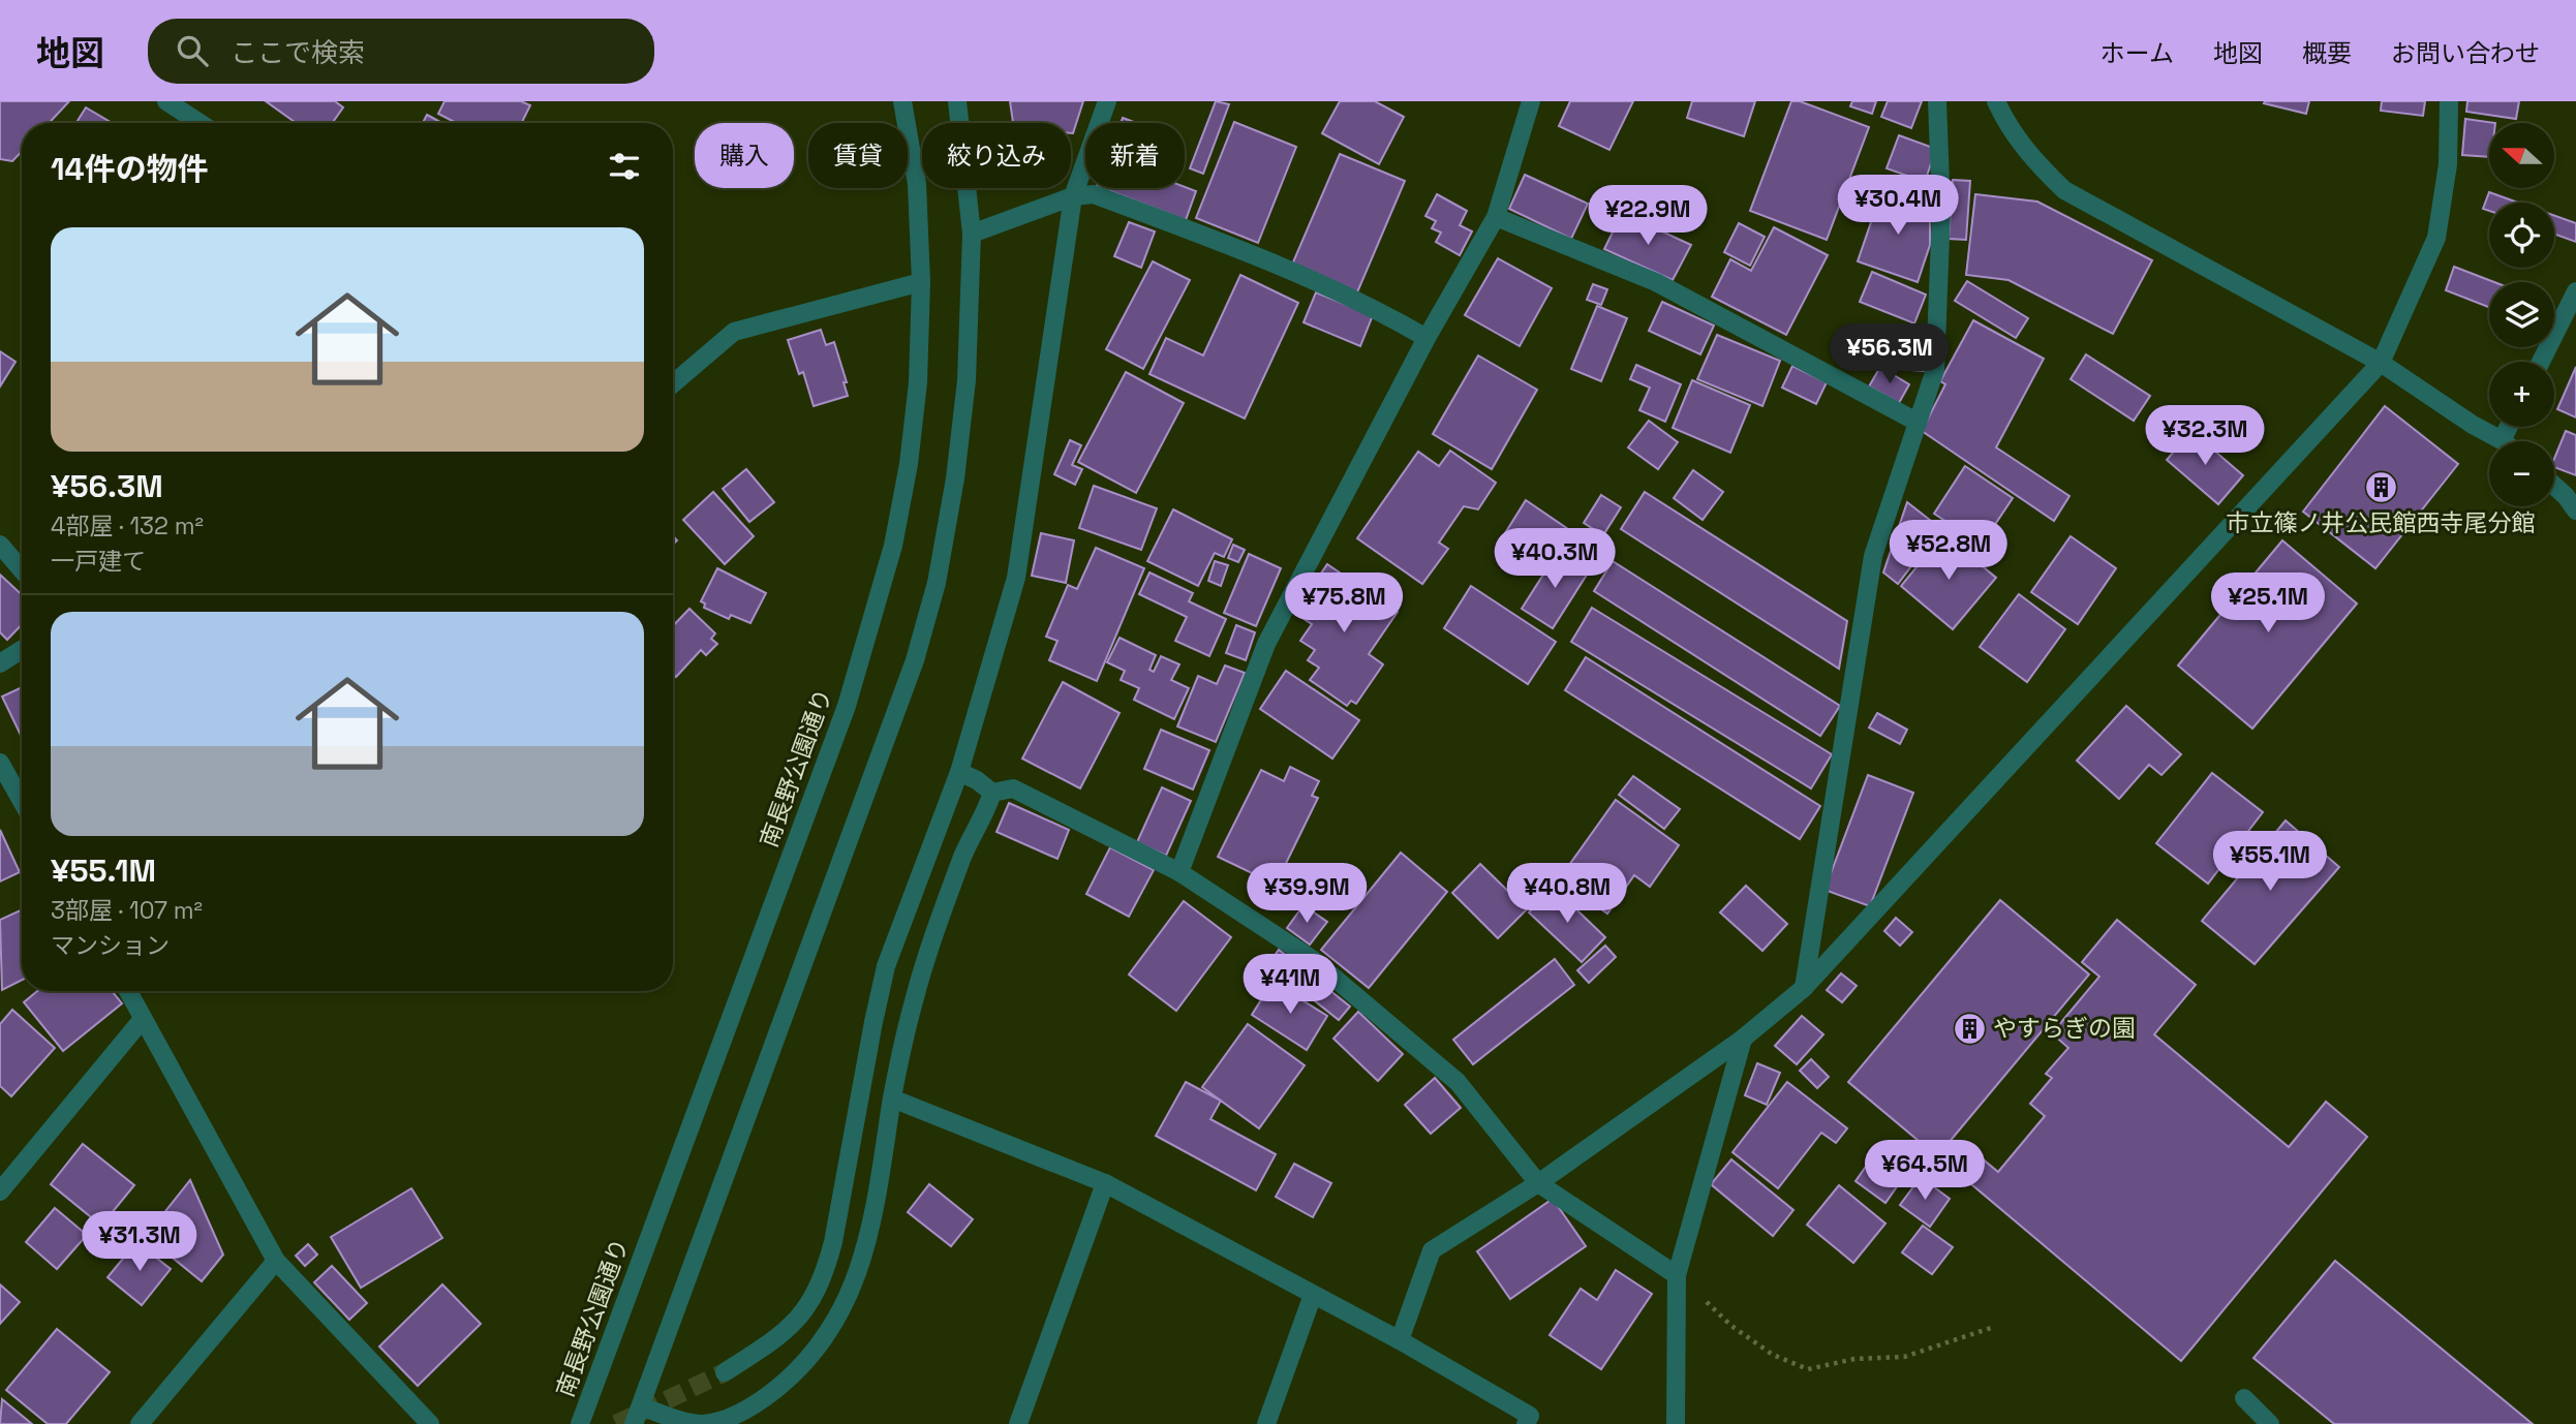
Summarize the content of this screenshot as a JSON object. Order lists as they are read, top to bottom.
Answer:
{
  "streets": {
    "street": ["南長野公園通り"]
  },
  "places": {
    "building": ["市立篠ノ井公民館西寺尾分館", "やすらぎの園"]
  },
  "north": "left",
  "page": {
    "header": "地図",
    "search": "ここで検索",
    "nav": [
      "ホーム",
      "地図",
      "概要",
      "お問い合わせ"
    ],
    "map_buttons": ["+", "−"],
    "chip": [
      "購入",
      "賃貸",
      "絞り込み",
      "新着"
    ],
    "heading": "14件の物件",
    "price": [
      "¥30.4M",
      "¥22.9M",
      "¥56.3M",
      "¥32.3M",
      "¥52.8M",
      "¥40.3M",
      "¥75.8M",
      "¥25.1M",
      "¥55.1M",
      "¥39.9M",
      "¥40.8M",
      "¥41M",
      "¥64.5M",
      "¥31.3M"
    ],
    "list": [
      {
        "name": "¥56.3M",
        "note": "4部屋 · 132 m² · 一戸建て"
      },
      {
        "name": "¥55.1M",
        "note": "3部屋 · 107 m² · マンション"
      }
    ]
  }
}
